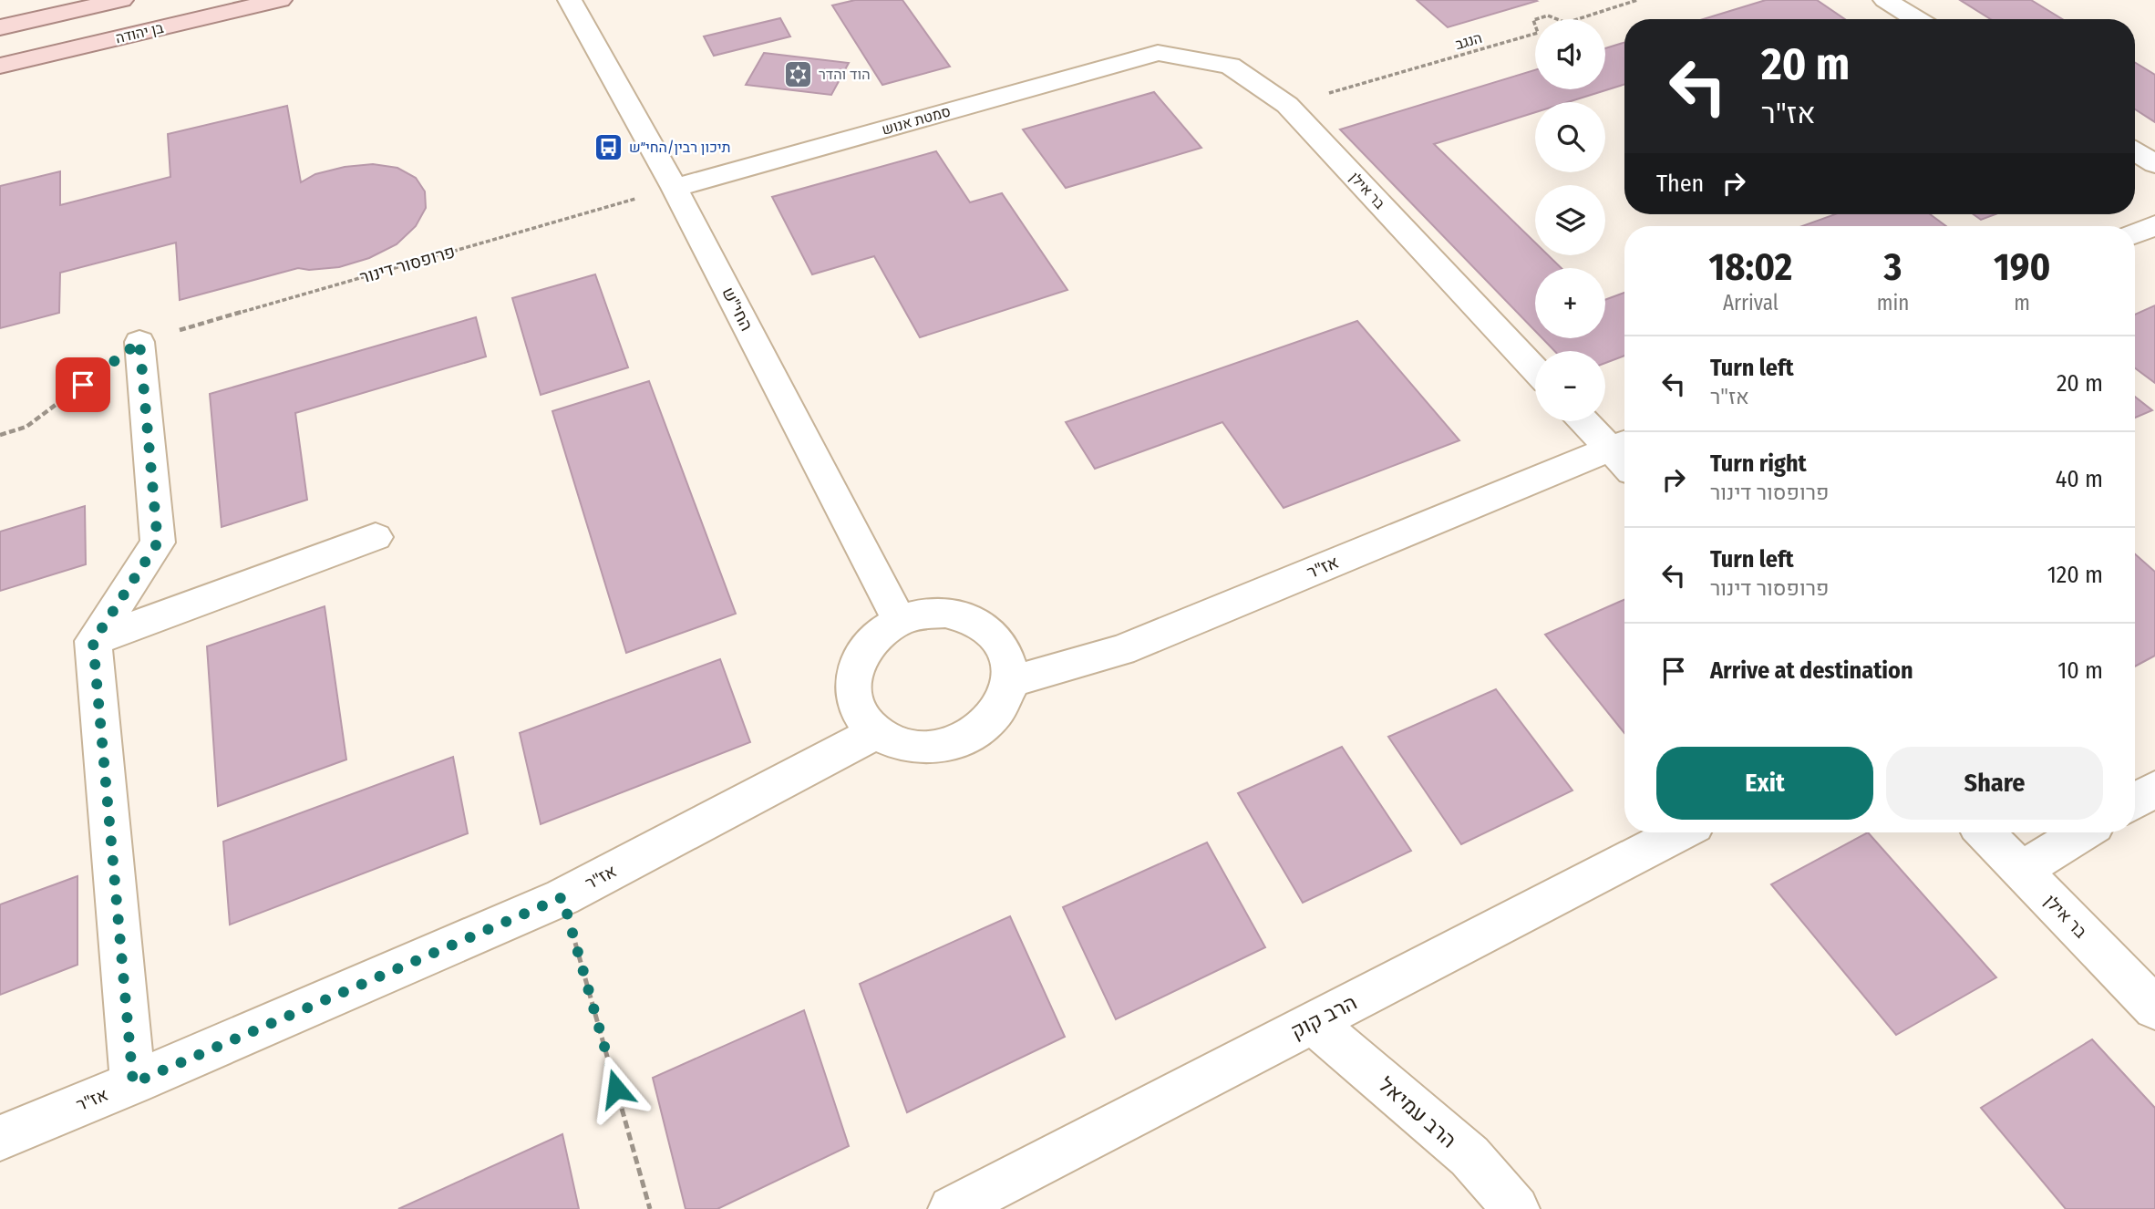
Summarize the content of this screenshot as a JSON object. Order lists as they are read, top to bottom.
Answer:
{
  "streets": {
    "main road": ["בן יהודה"],
    "street": [
      "סמטת אנוש",
      "בר אילן",
      "החי\"ש",
      "אז\"ר",
      "הרב קוק",
      "הרב עמיאל"
    ],
    "path": ["הנגב", "פרופסור דינור"]
  },
  "crossings": [
    ["הנגב", "בר אילן"],
    ["סמטת אנוש", "בר אילן"],
    ["סמטת אנוש", "פרופסור דינור"],
    ["סמטת אנוש", "החי\"ש"],
    ["פרופסור דינור", "החי\"ש"],
    ["החי\"ש", "אז\"ר"],
    ["הרב קוק", "הרב עמיאל"]
  ],
  "places": {
    "synagogue": ["הוד והדר"],
    "bus stop": ["תיכון רבין/החי״ש"]
  },
  "page": {
    "map_buttons": ["+", "−"],
    "turn": ["20 m", "אז\"ר"],
    "then": "Then",
    "eta": [
      "18:02",
      "Arrival",
      "3",
      "min",
      "190",
      "m"
    ],
    "list": [
      {
        "name": "Turn left",
        "note": "אז\"ר",
        "value": "20 m"
      },
      {
        "name": "Turn right",
        "note": "פרופסור דינור",
        "value": "40 m"
      },
      {
        "name": "Turn left",
        "note": "פרופסור דינור",
        "value": "120 m"
      },
      {
        "name": "Arrive at destination",
        "value": "10 m"
      }
    ],
    "buttons": ["Exit", "Share"]
  }
}
